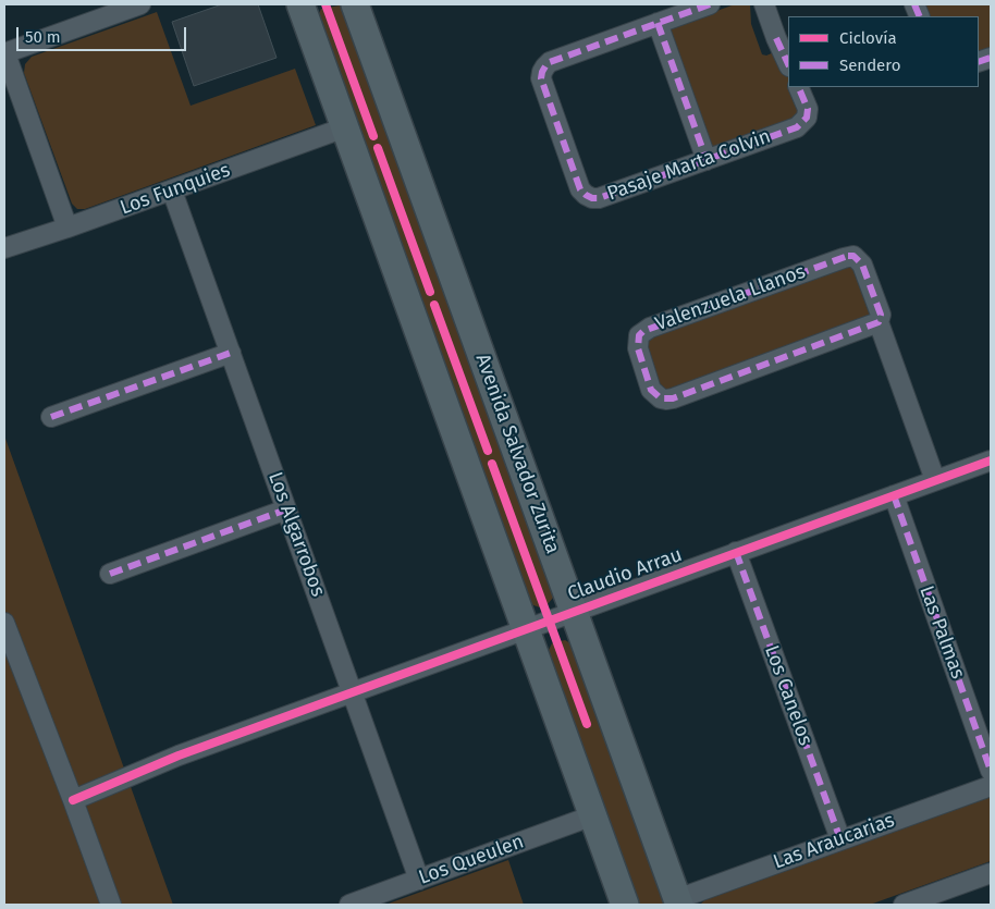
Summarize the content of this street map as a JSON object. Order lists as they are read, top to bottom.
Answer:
{
  "streets": {
    "main road": ["Avenida Salvador Zurita"],
    "street": [
      "Pasaje Marta Colvin",
      "Los Funquies",
      "Valenzuela Llanos",
      "Los Algarrobos",
      "Claudio Arrau",
      "Las Palmas",
      "Los Canelos",
      "Las Araucarias",
      "Los Queulen"
    ]
  },
  "crossings": [
    ["Los Funquies", "Los Algarrobos"],
    ["Valenzuela Llanos", "Claudio Arrau"],
    ["Avenida Salvador Zurita", "Claudio Arrau"],
    ["Avenida Salvador Zurita", "Las Araucarias"],
    ["Los Algarrobos", "Claudio Arrau"],
    ["Los Algarrobos", "Los Queulen"],
    ["Claudio Arrau", "Las Palmas"],
    ["Claudio Arrau", "Los Canelos"],
    ["Los Canelos", "Las Araucarias"]
  ],
  "legend": ["Ciclovía", "Sendero"],
  "scale_bar": "50 m"
}
